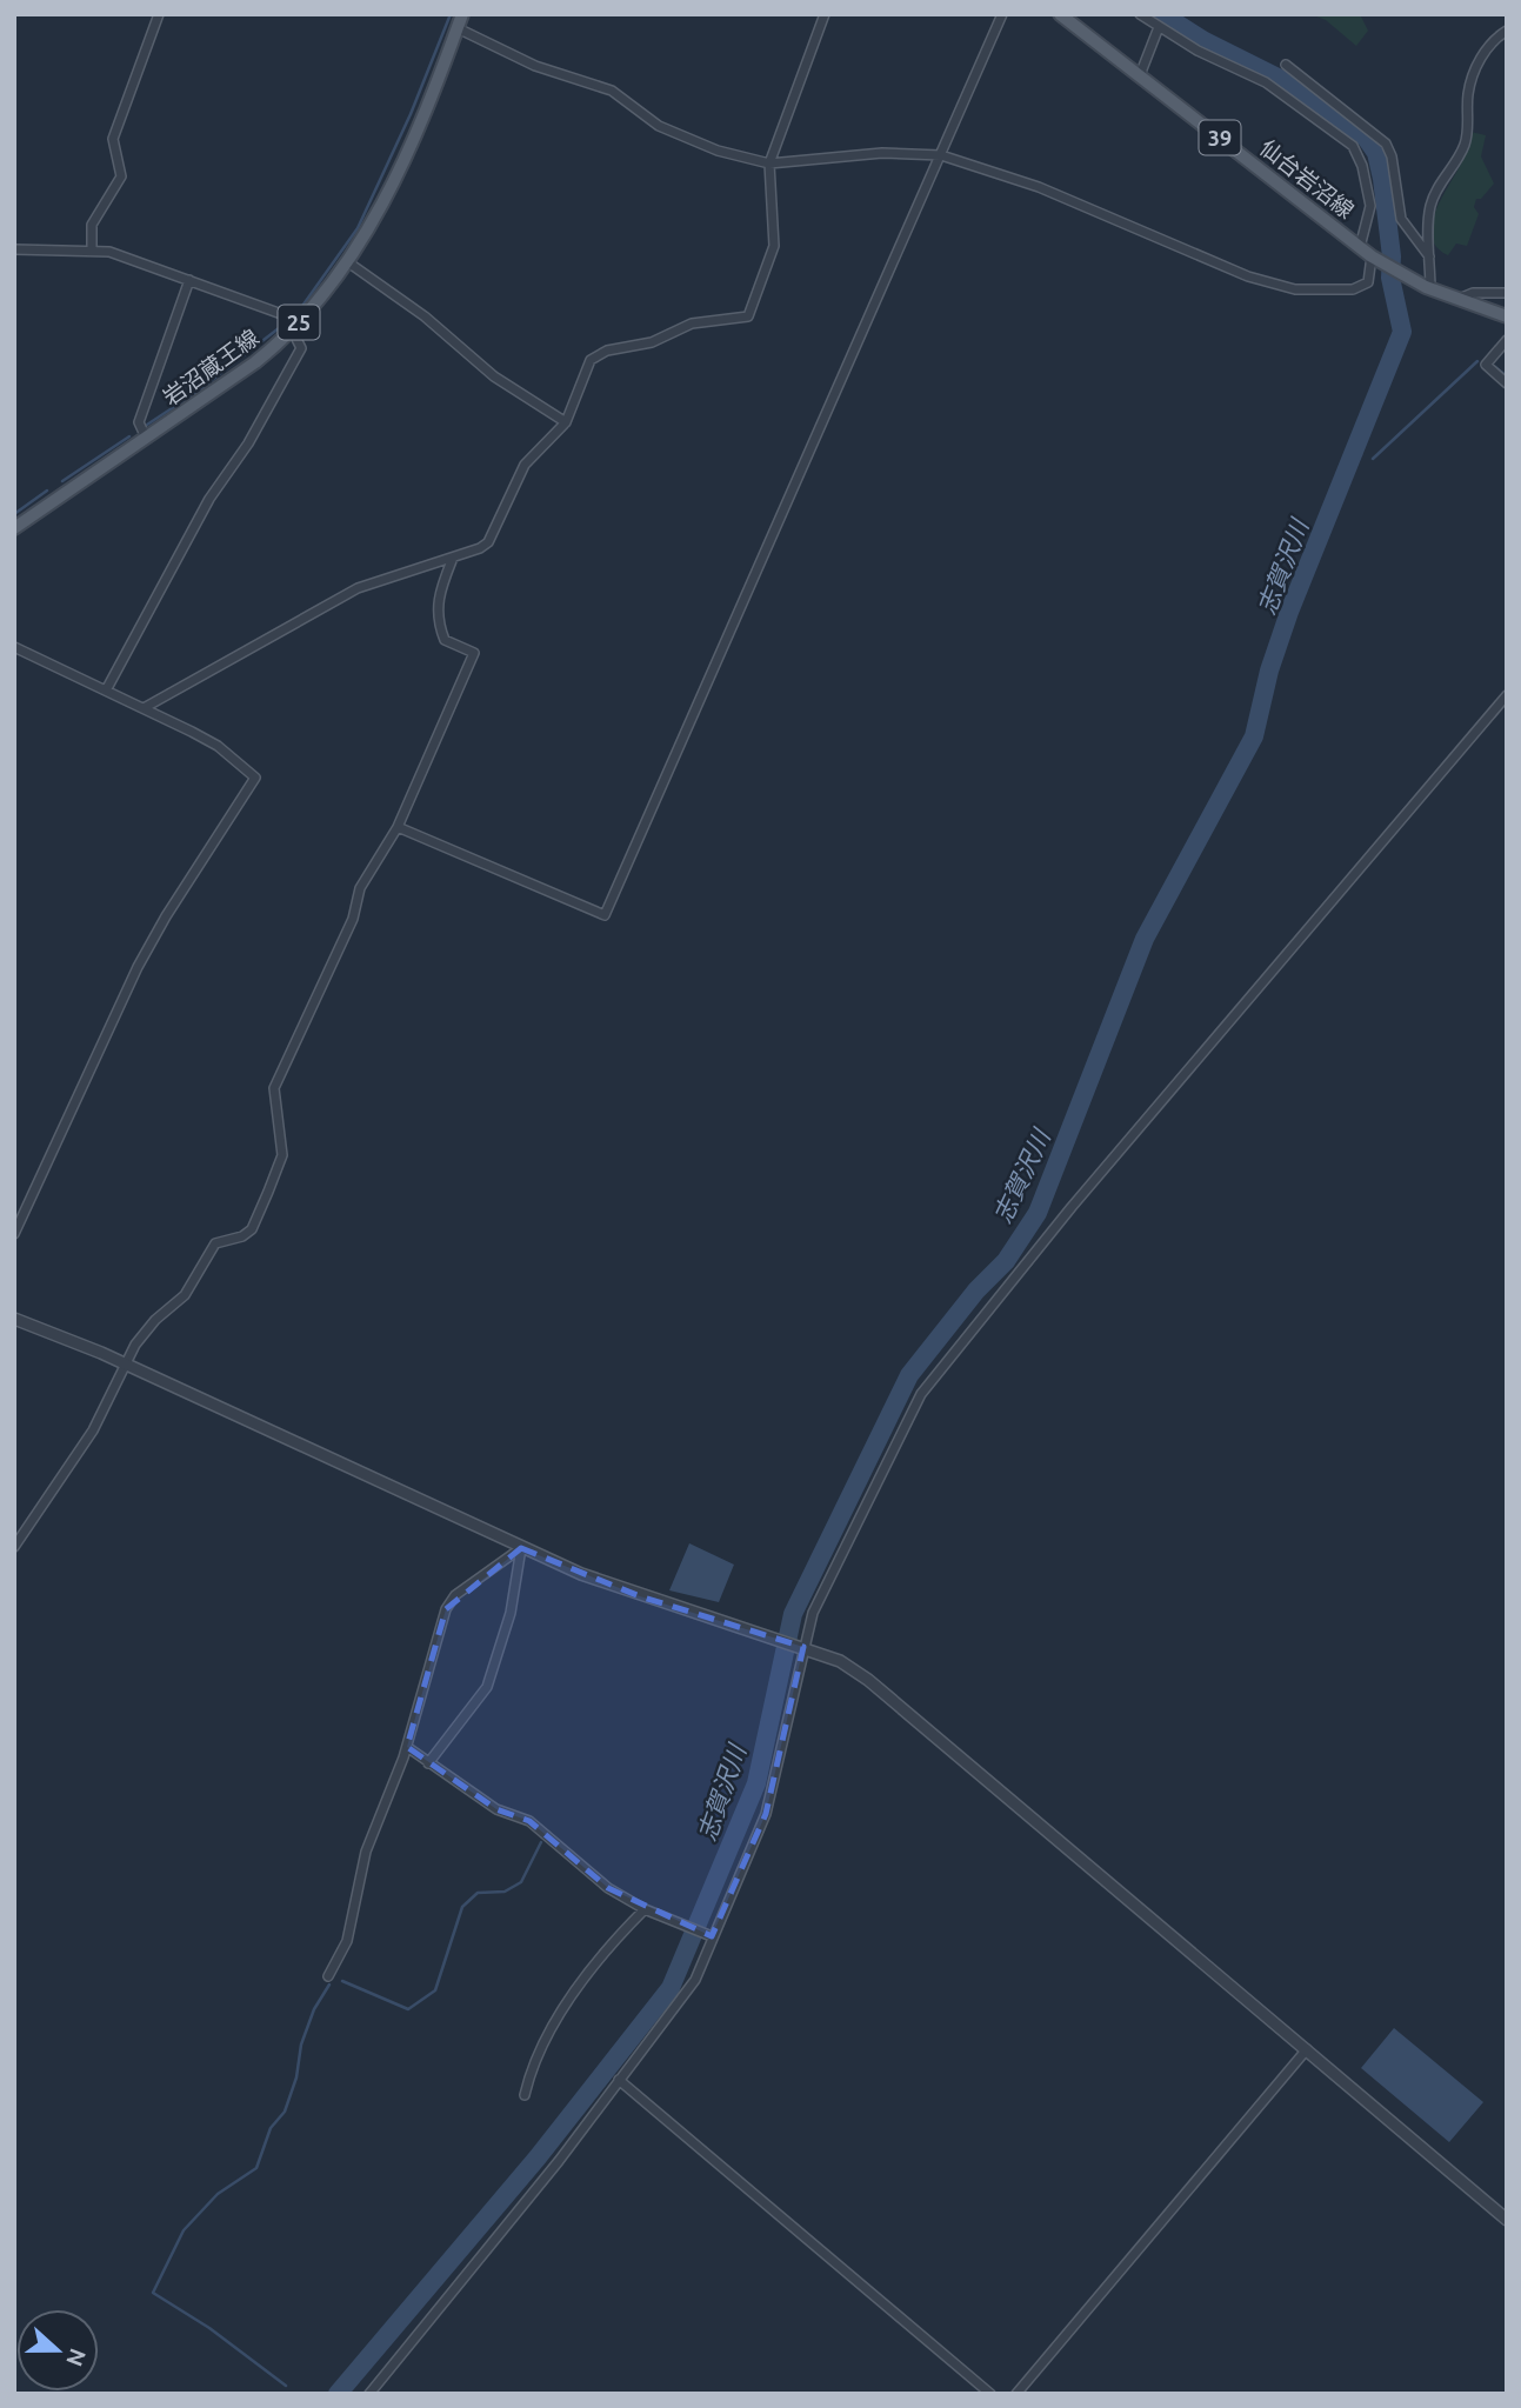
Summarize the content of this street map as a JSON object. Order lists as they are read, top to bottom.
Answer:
{
  "streets": {
    "main road": [
      "39",
      "仙台岩沼線",
      "25",
      "岩沼蔵王線"
    ]
  },
  "water": ["志賀沢川"],
  "north": "right"
}
